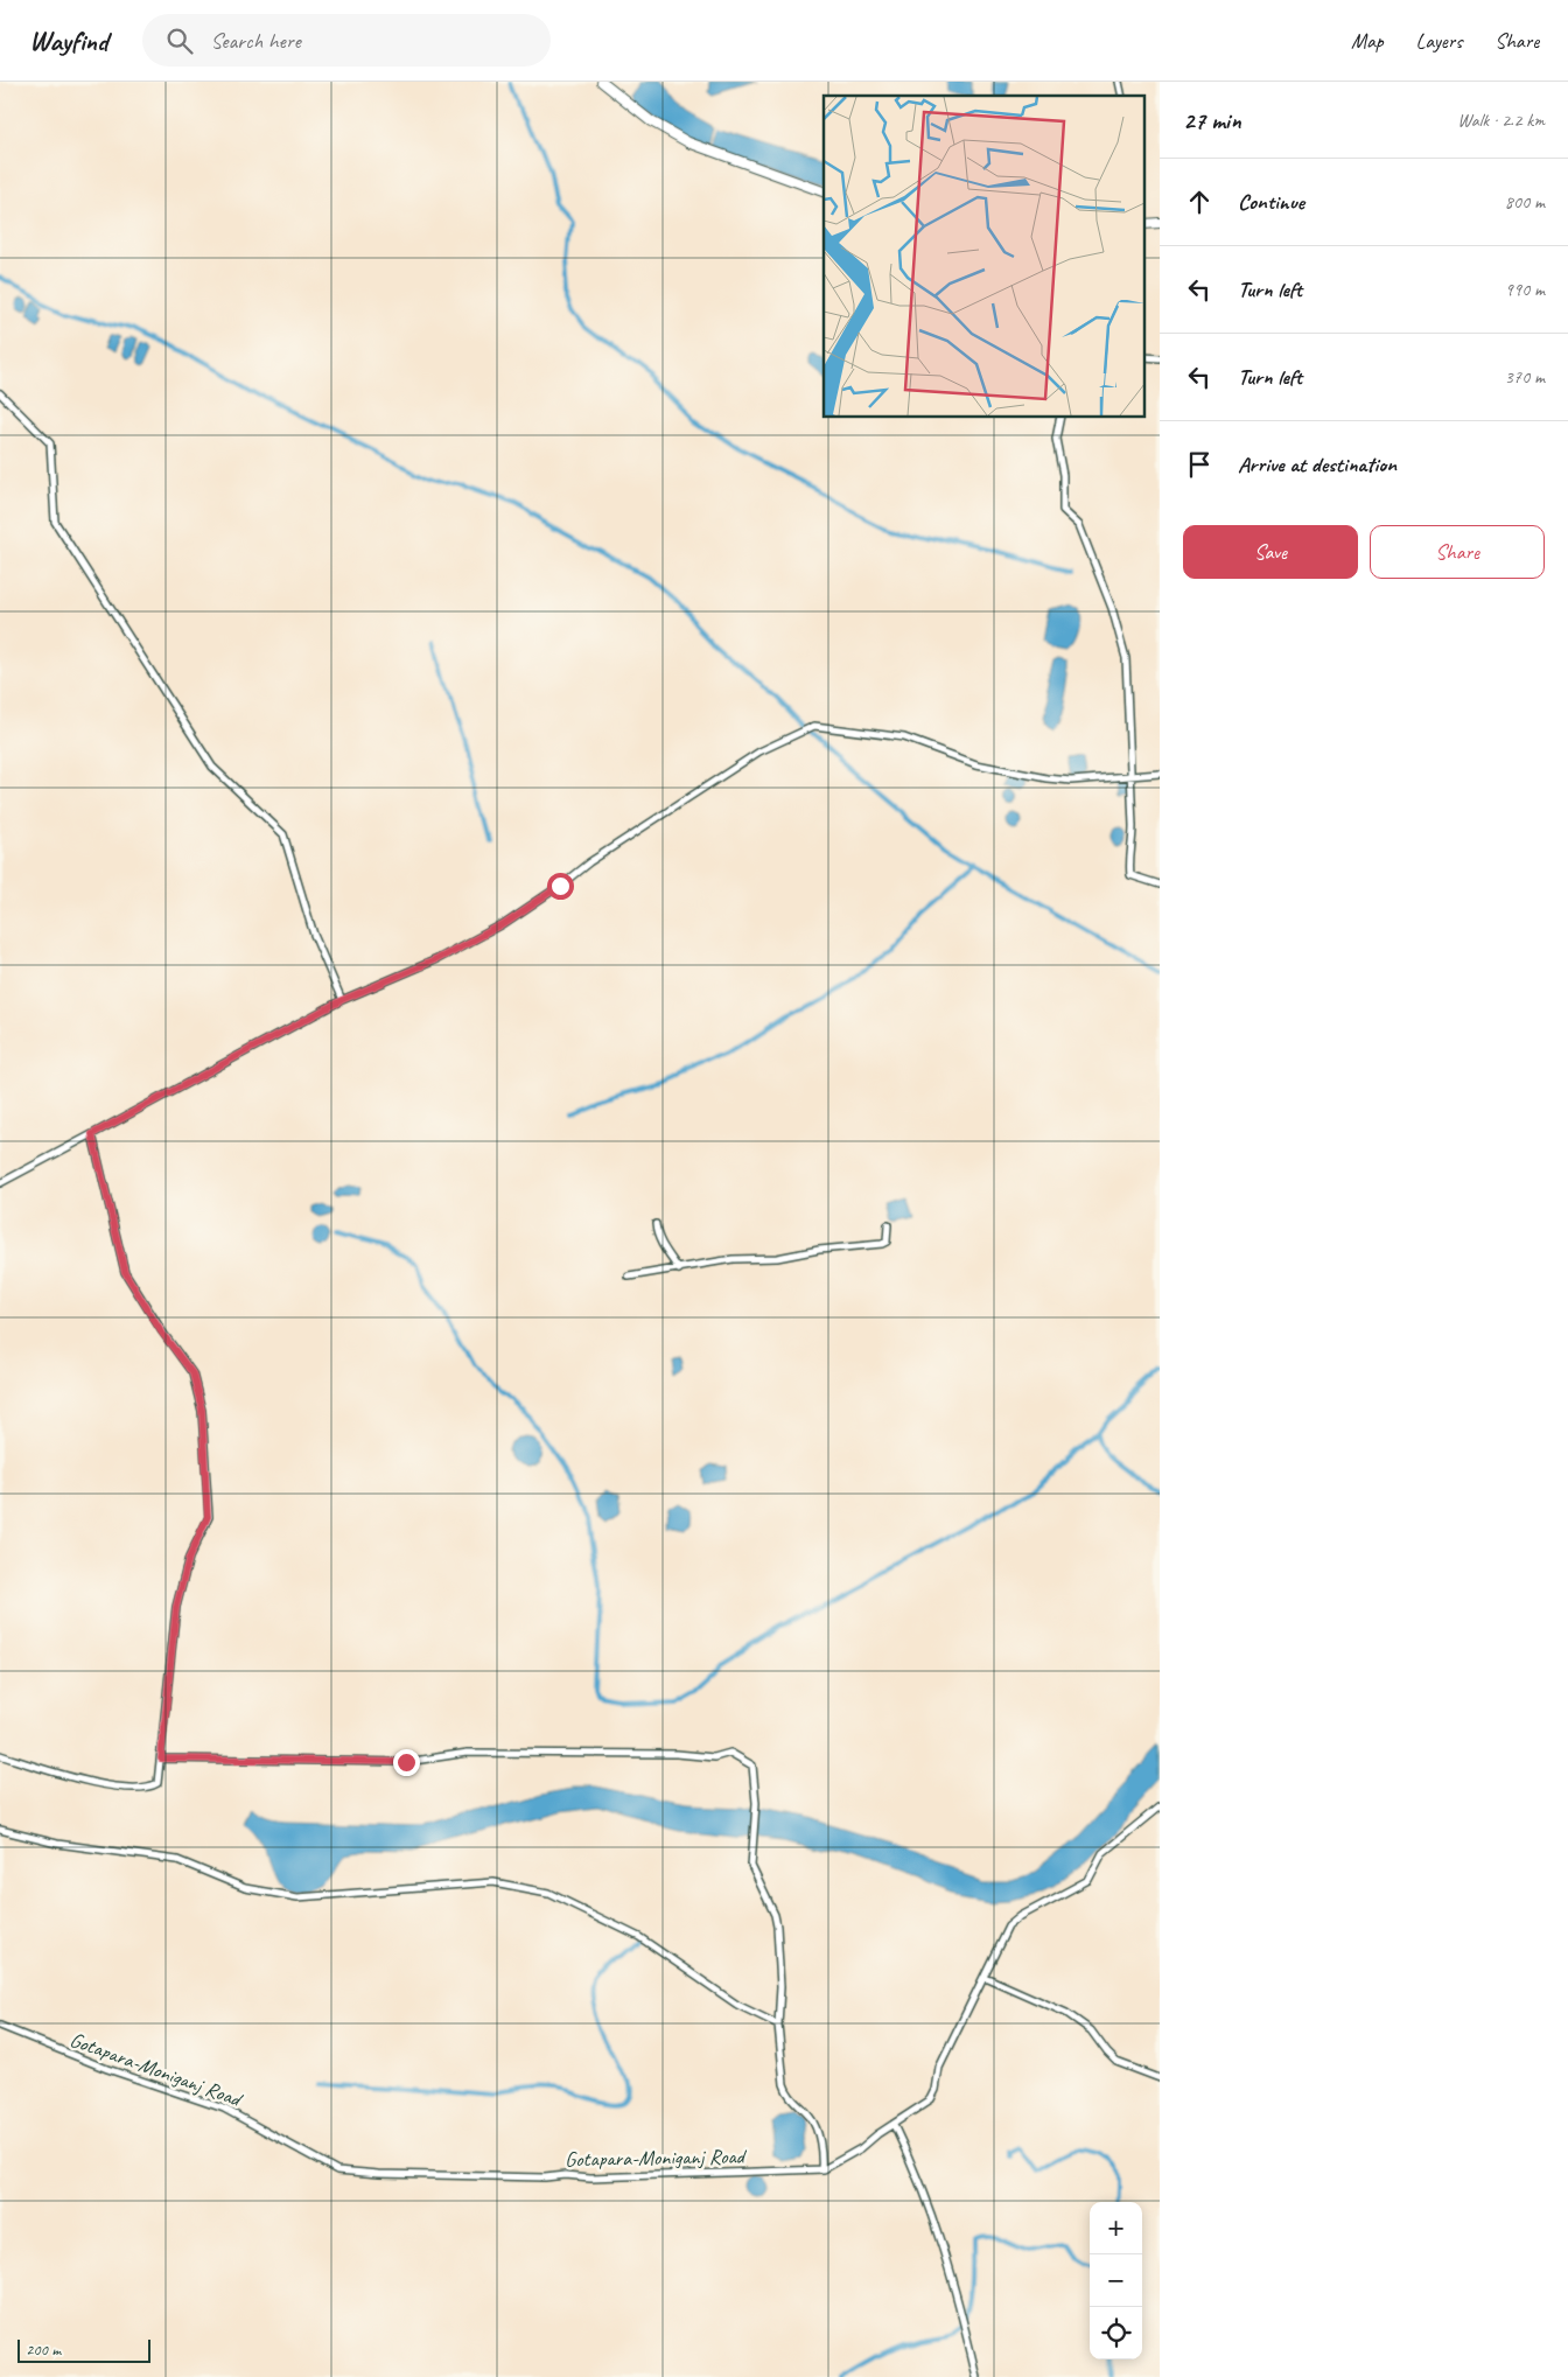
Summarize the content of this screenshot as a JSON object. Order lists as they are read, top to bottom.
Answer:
{
  "streets": {
    "street": ["Gotapara-Moniganj Road"]
  },
  "scale_bar": "200 m",
  "page": {
    "header": "Wayfind",
    "search": "Search here",
    "nav": ["Map", "Layers", "Share"],
    "heading": ["27 min", "Walk · 2.2 km"],
    "list": [
      ["Continue", "800 m"],
      ["Turn left", "990 m"],
      ["Turn left", "370 m"],
      "Arrive at destination"
    ],
    "buttons": ["Save", "Share"],
    "map_buttons": ["+", "−"],
    "scale": "200 m"
  }
}
